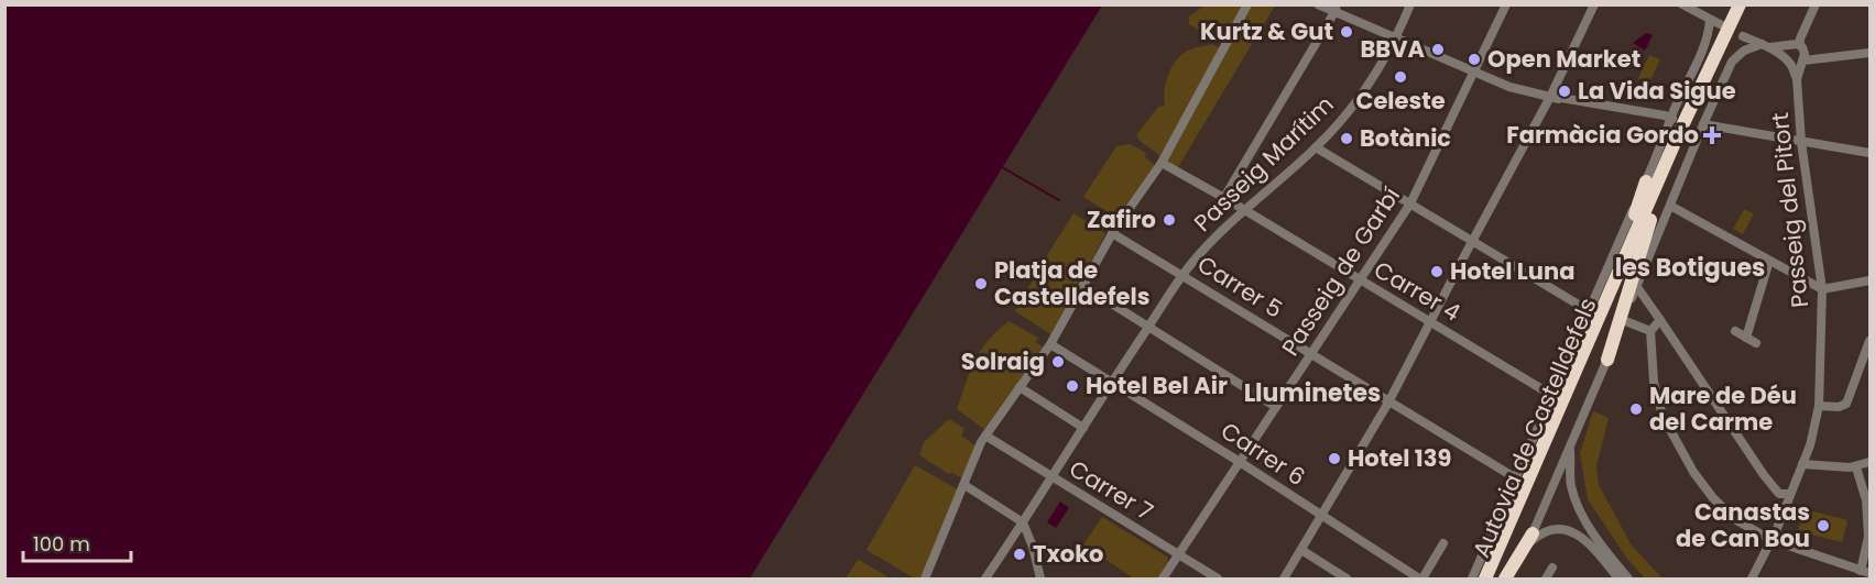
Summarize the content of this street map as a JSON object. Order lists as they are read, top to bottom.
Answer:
{
  "streets": {
    "highway": ["Autovia de Castelldefels"],
    "street": [
      "Passeig Marítim",
      "Passeig del Pitort",
      "Passeig de Garbí",
      "Carrer 5",
      "Carrer 4",
      "Carrer 6",
      "Carrer 7"
    ]
  },
  "crossings": [
    ["Passeig Marítim", "Carrer 5"],
    ["Passeig Marítim", "Carrer 4"],
    ["Passeig Marítim", "Carrer 6"],
    ["Passeig Marítim", "Carrer 7"],
    ["Passeig de Garbí", "Carrer 5"],
    ["Passeig de Garbí", "Carrer 4"],
    ["Passeig de Garbí", "Carrer 6"],
    ["Passeig de Garbí", "Carrer 7"]
  ],
  "districts": ["les Botigues", "Lluminetes"],
  "places": {
    "other": [
      "Kurtz & Gut",
      "BBVA",
      "Open Market",
      "Celeste",
      "La Vida Sigue",
      "Botànic",
      "Zafiro",
      "Hotel Luna",
      "Platja de Castelldefels",
      "Solraig",
      "Hotel Bel Air",
      "Mare de Déu del Carme",
      "Hotel 139",
      "Canastas de Can Bou",
      "Txoko"
    ],
    "health": ["Farmàcia Gordo"]
  },
  "scale_bar": "100 m"
}
